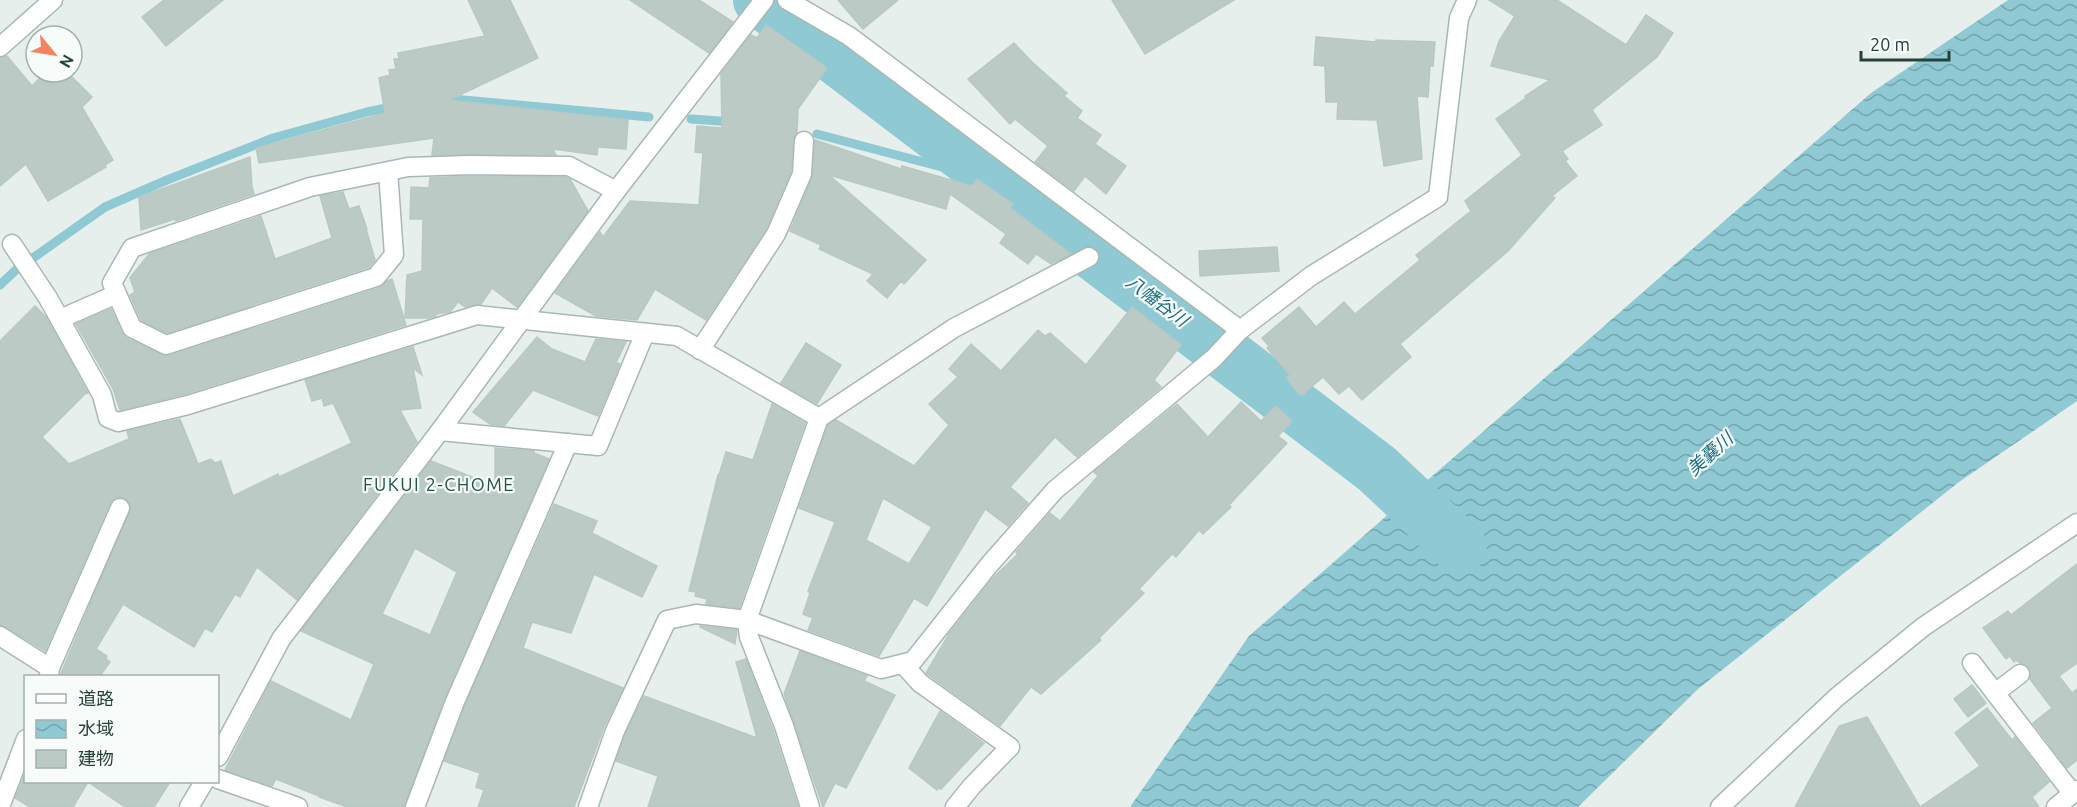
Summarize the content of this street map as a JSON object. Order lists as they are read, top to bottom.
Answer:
{
  "districts": ["FUKUI 2-CHOME"],
  "water": ["八幡谷川", "美嚢川"],
  "legend": ["道路", "水域", "建物"],
  "scale_bar": "20 m",
  "north": "bottom right"
}
